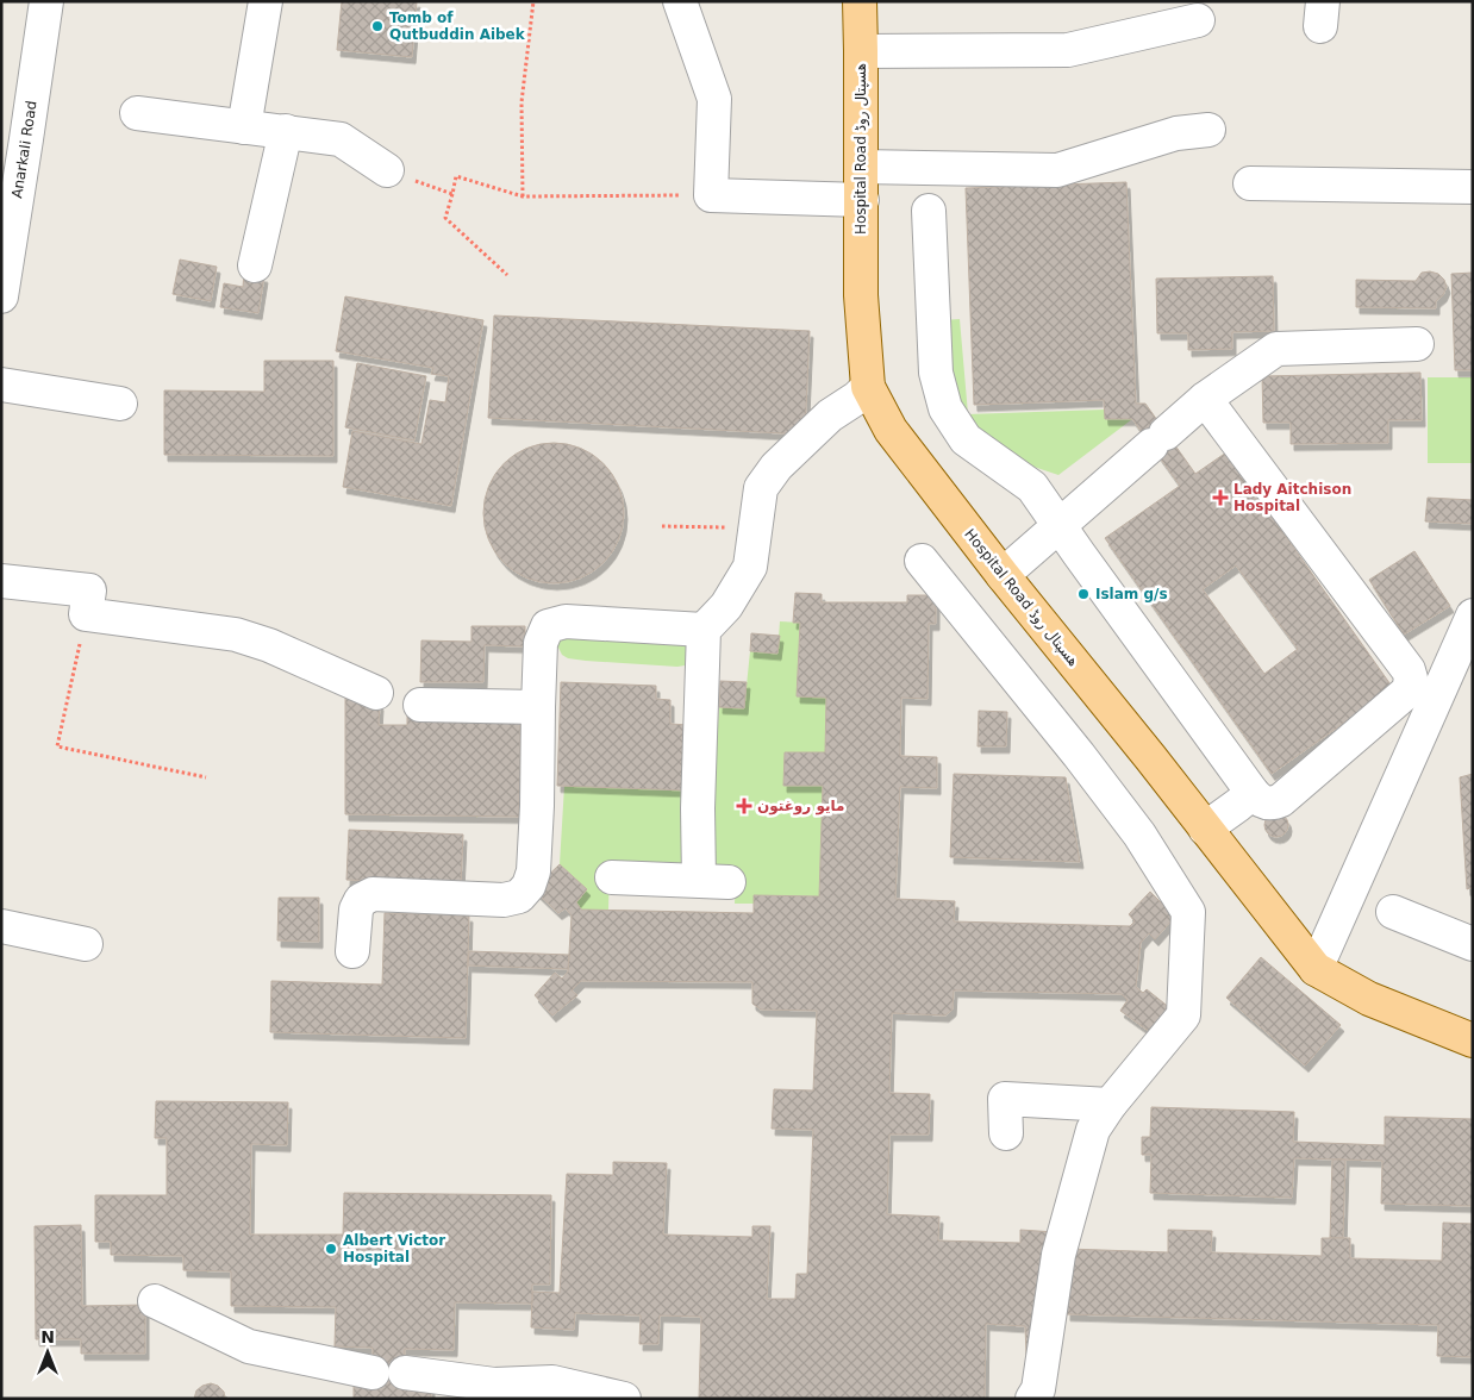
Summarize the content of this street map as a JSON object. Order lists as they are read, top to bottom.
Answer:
{
  "streets": {
    "main road": ["Hospital Road ھسپتال روڈ"],
    "street": ["Anarkali Road"]
  },
  "places": {
    "other": ["Tomb of Qutbuddin Aibek", "Islam g/s", "Albert Victor Hospital"],
    "health": ["Lady Aitchison Hospital", "مایو روغتون"]
  },
  "north": "top"
}
